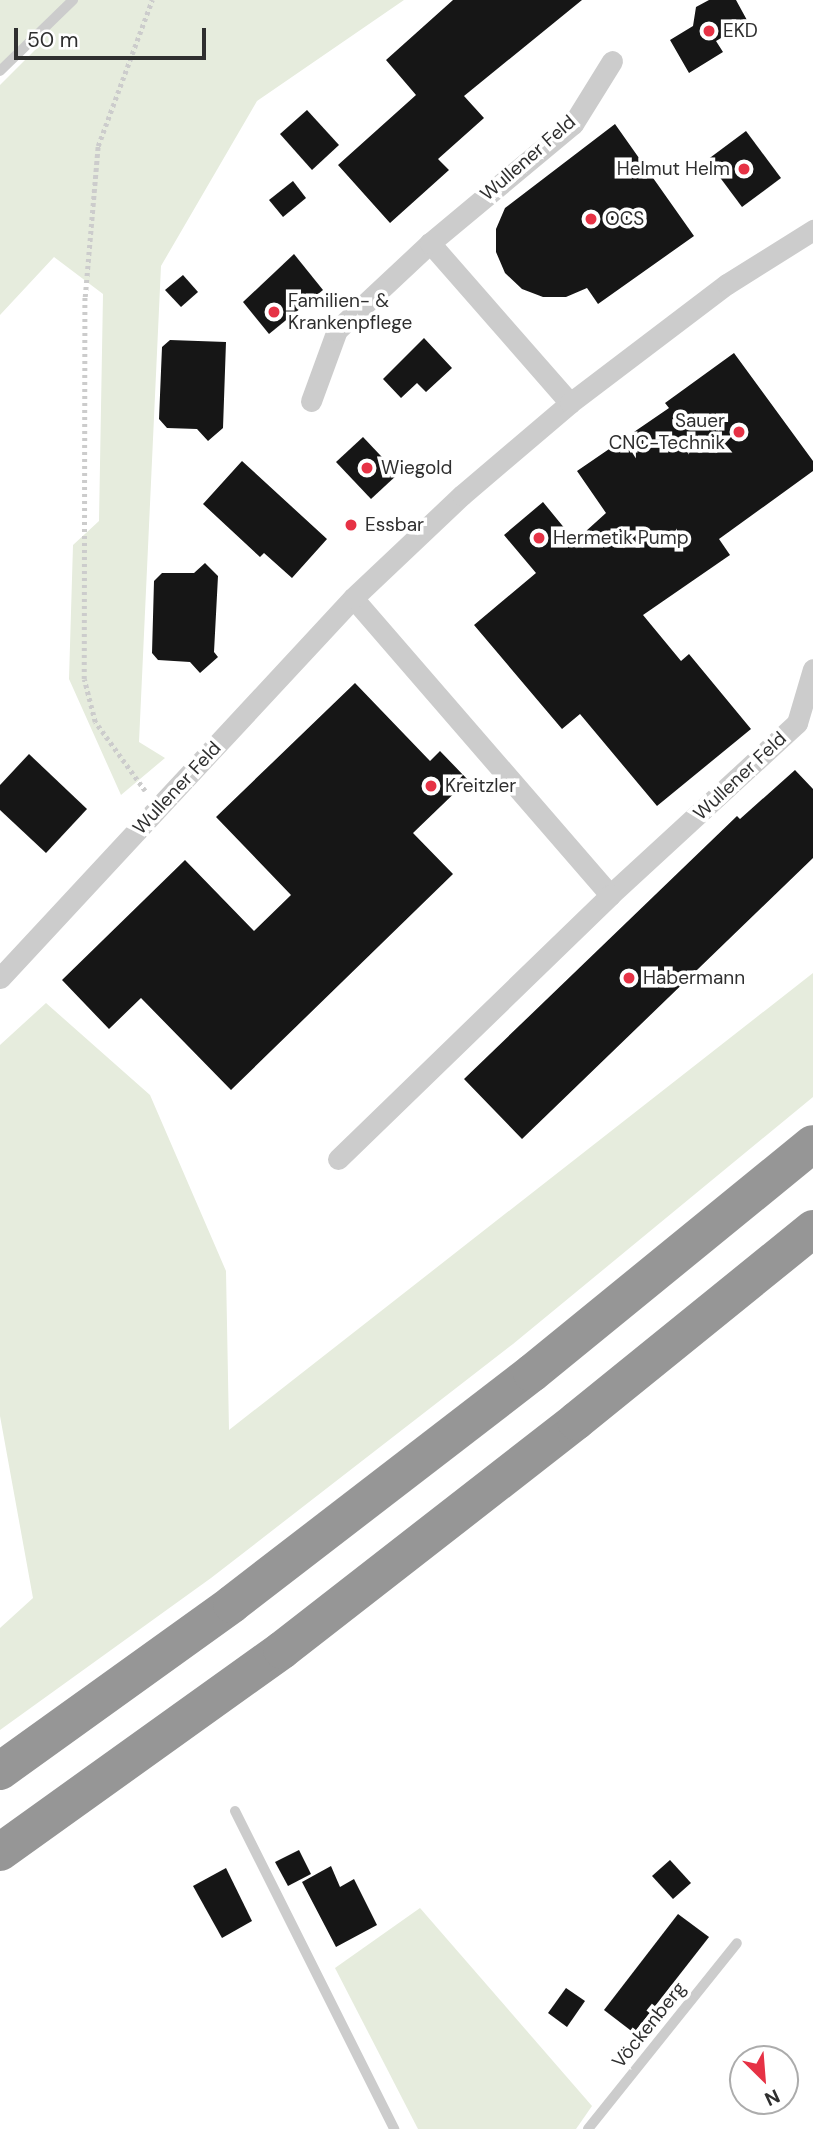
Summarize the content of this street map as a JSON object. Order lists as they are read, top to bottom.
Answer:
{
  "streets": {
    "street": ["Wullener Feld"],
    "lane": ["Vöckenberg"]
  },
  "places": [
    "EKD",
    "Helmut Helm",
    "OCS",
    "Familien- & Krankenpflege",
    "Sauer CNC-Technik",
    "Wiegold",
    "Essbar",
    "Hermetik Pump",
    "Kreitzler",
    "Habermann"
  ],
  "scale_bar": "50 m",
  "north": "bottom right"
}
